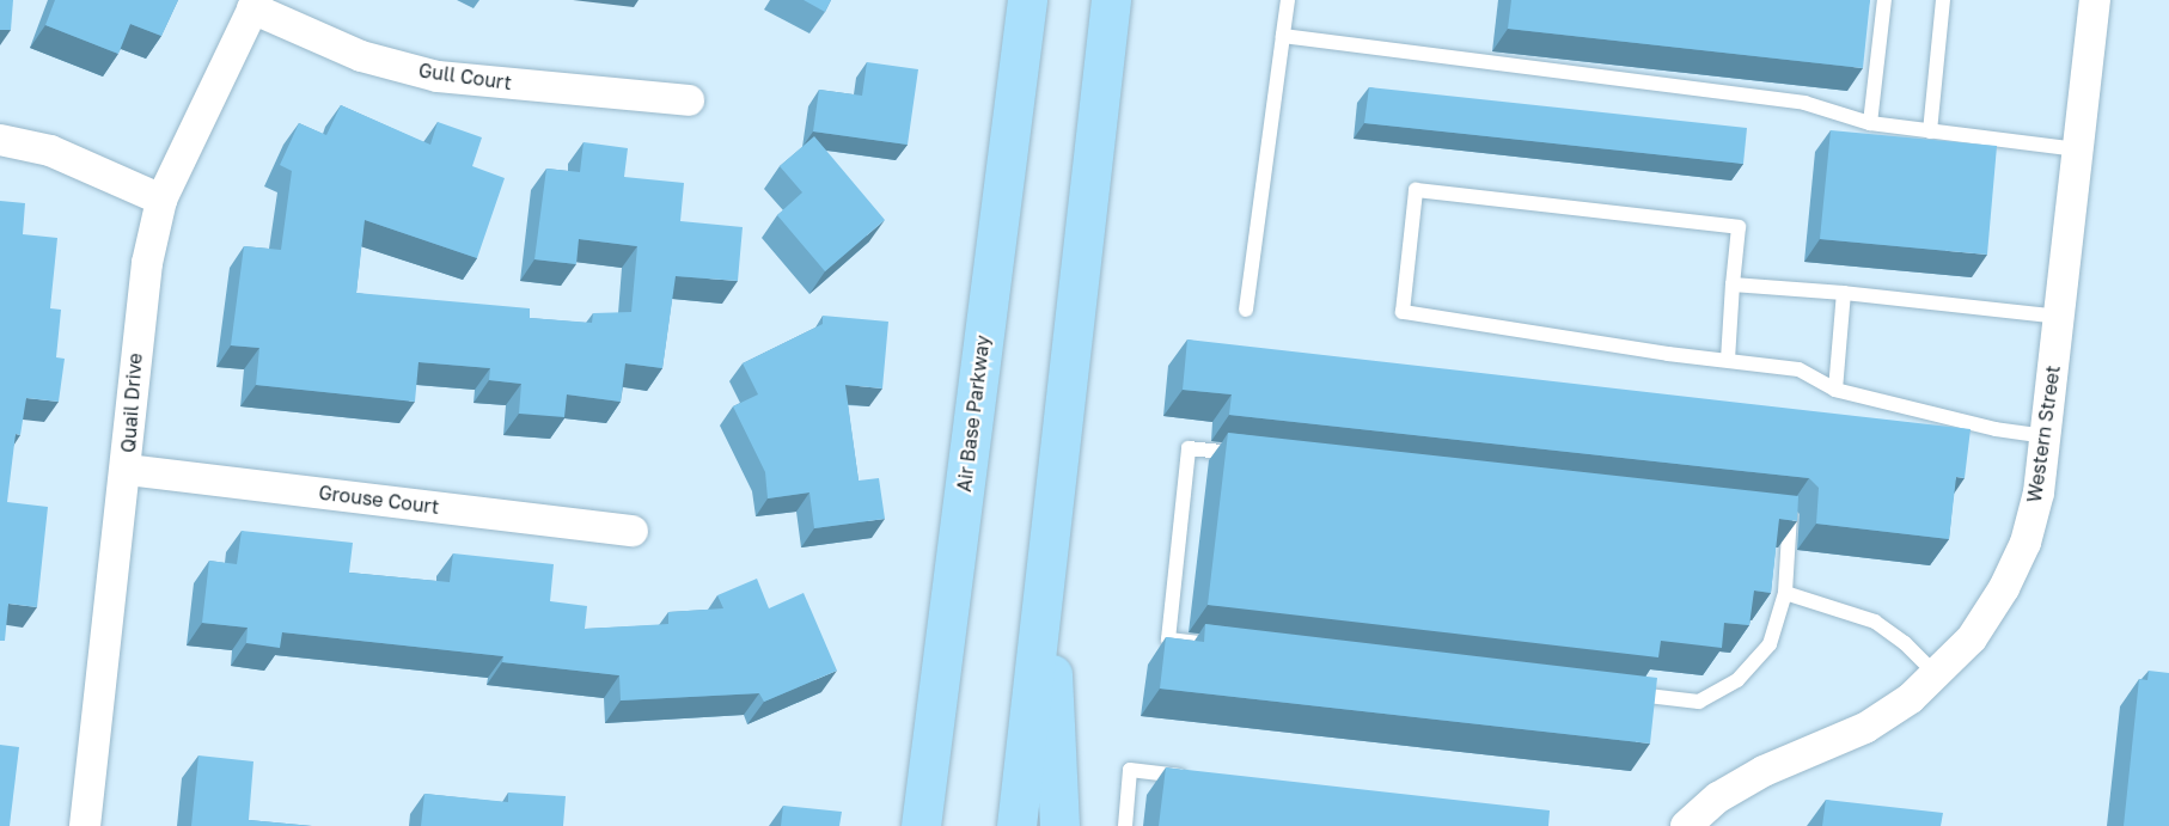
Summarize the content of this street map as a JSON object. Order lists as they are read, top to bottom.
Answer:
{
  "streets": {
    "main road": ["Air Base Parkway"],
    "street": [
      "Gull Court",
      "Quail Drive",
      "Western Street",
      "Grouse Court"
    ]
  },
  "crossings": [
    ["Gull Court", "Quail Drive"],
    ["Quail Drive", "Grouse Court"]
  ]
}
